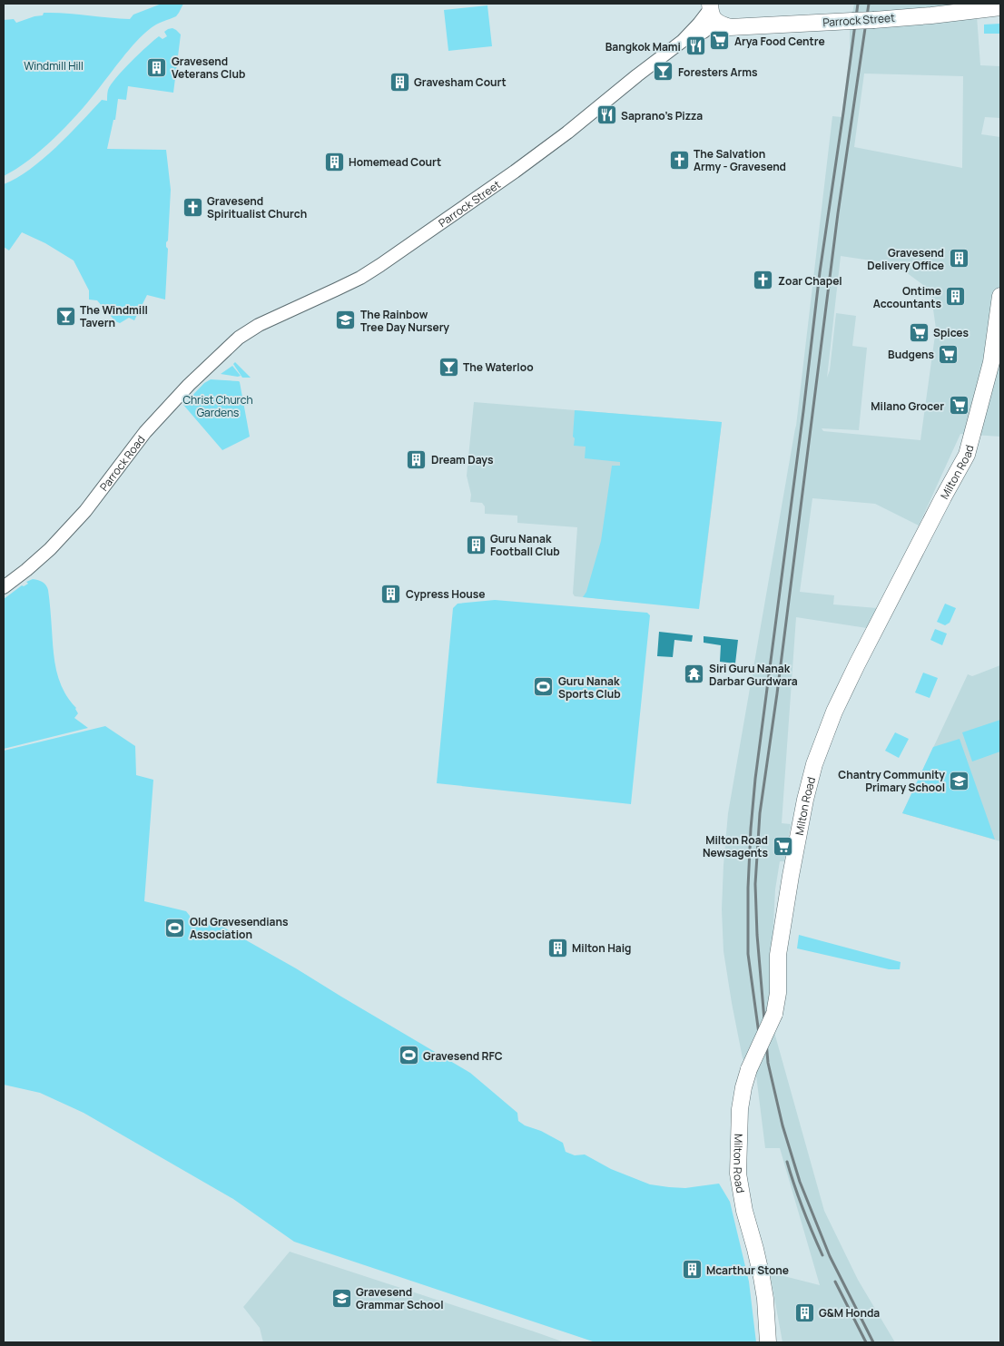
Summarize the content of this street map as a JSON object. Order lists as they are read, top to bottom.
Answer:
{
  "streets": {
    "main road": ["Parrock Street", "Milton Road"],
    "street": ["Parrock Road"]
  },
  "crossings": [
    ["Parrock Street", "Parrock Road"]
  ],
  "parks": ["Windmill Hill", "Christ Church Gardens"],
  "places": {
    "supermarket": [
      "Arya Food Centre",
      "Spices",
      "Budgens",
      "Milano Grocer",
      "Milton Road Newsagents"
    ],
    "restaurant": ["Bangkok Mami", "Saprano's Pizza"],
    "building": [
      "Gravesend Veterans Club",
      "Gravesham Court",
      "Homemead Court",
      "Gravesend Delivery Office",
      "Ontime Accountants",
      "Dream Days",
      "Guru Nanak Football Club",
      "Cypress House",
      "Milton Haig",
      "Mcarthur Stone",
      "G&M Honda"
    ],
    "bar": ["Foresters Arms", "The Windmill Tavern", "The Waterloo"],
    "church": ["The Salvation Army - Gravesend", "Gravesend Spiritualist Church", "Zoar Chapel"],
    "school or university": ["The Rainbow Tree Day Nursery", "Chantry Community Primary School", "Gravesend Grammar School"],
    "temple": ["Siri Guru Nanak Darbar Gurdwara"],
    "sports": ["Guru Nanak Sports Club", "Old Gravesendians Association", "Gravesend RFC"]
  }
}
